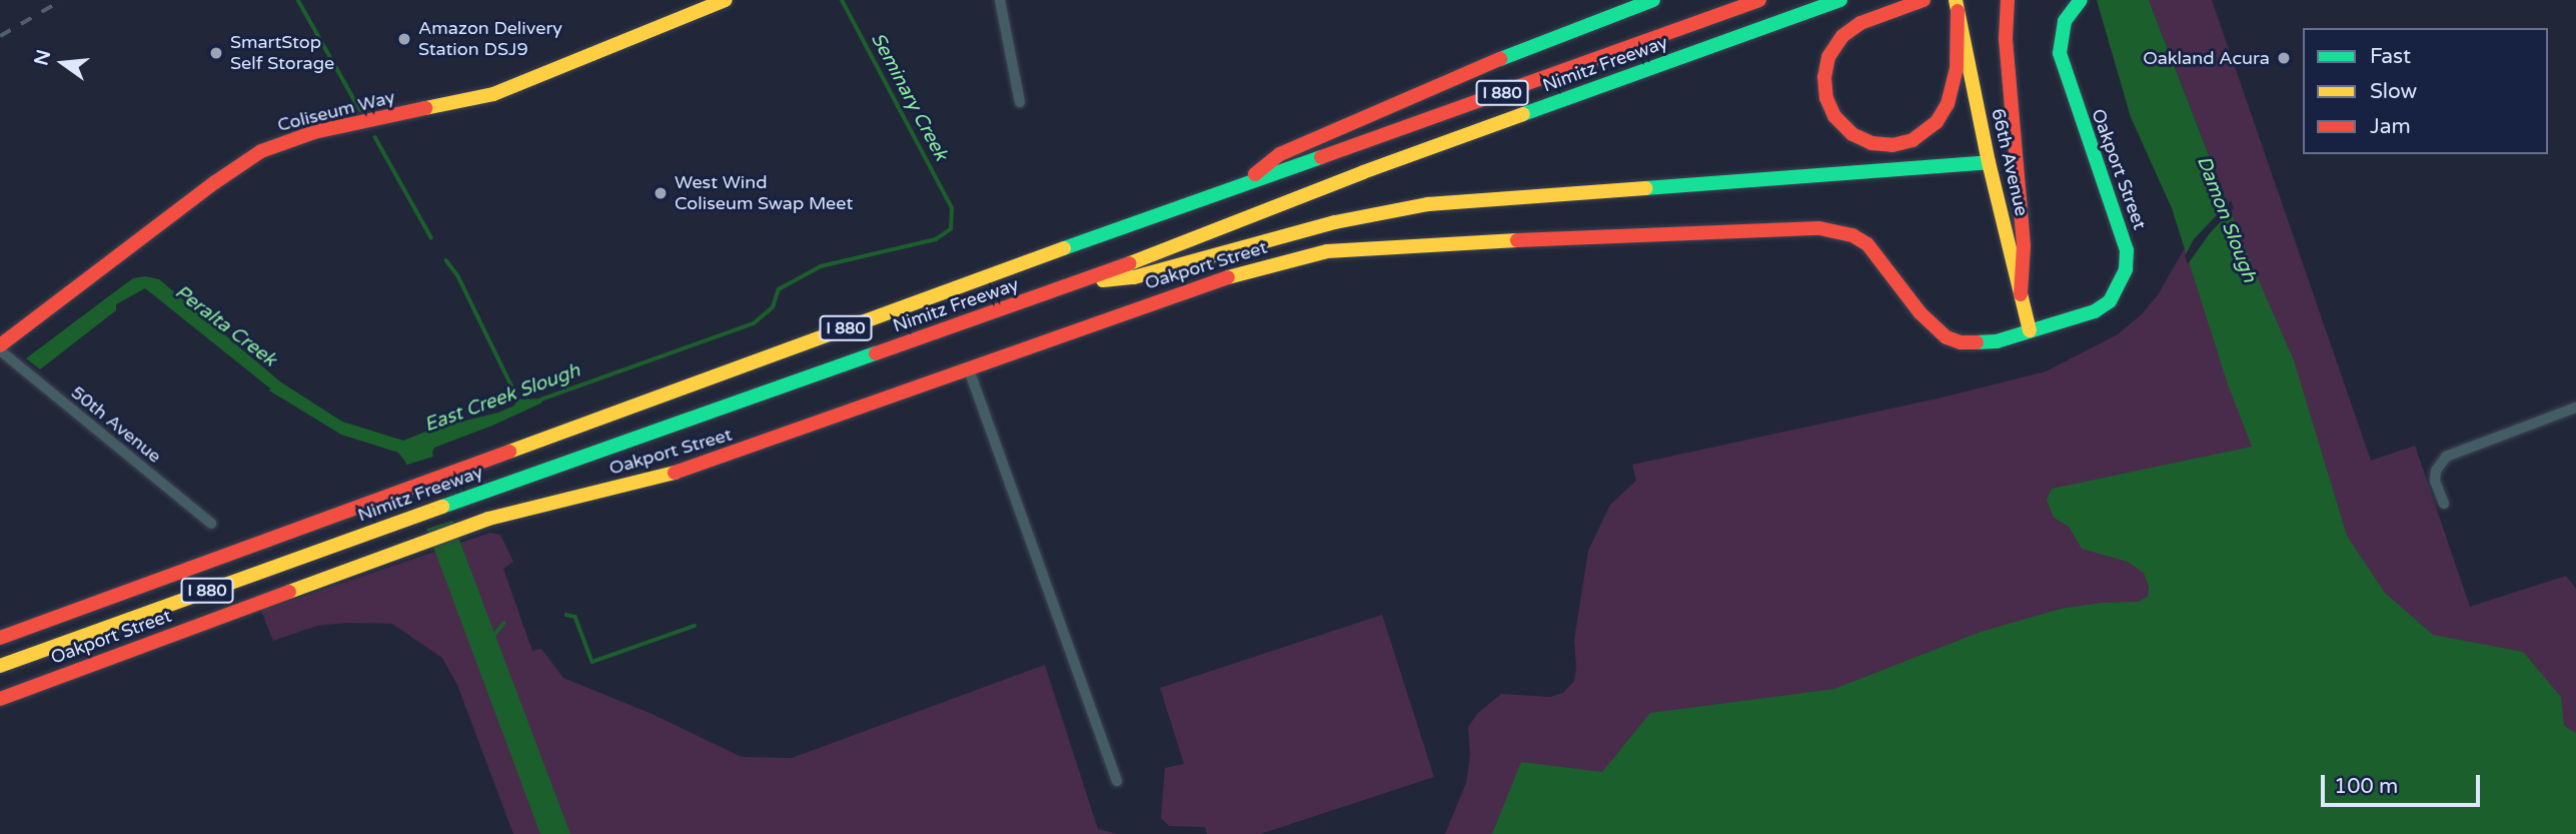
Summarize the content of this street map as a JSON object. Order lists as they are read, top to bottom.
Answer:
{
  "streets": {
    "main road": [
      "Nimitz Freeway",
      "I 880",
      "Coliseum Way",
      "66th Avenue",
      "Oakport Street"
    ],
    "street": ["50th Avenue"]
  },
  "crossings": [
    ["Coliseum Way", "50th Avenue"],
    ["66th Avenue", "Oakport Street"]
  ],
  "water": [
    "Seminary Creek",
    "Damon Slough",
    "Peralta Creek",
    "East Creek Slough"
  ],
  "places": [
    "Amazon Delivery Station DSJ9",
    "SmartStop Self Storage",
    "Oakland Acura",
    "West Wind Coliseum Swap Meet"
  ],
  "legend": ["Fast", "Slow", "Jam"],
  "scale_bar": "100 m",
  "north": "left"
}
